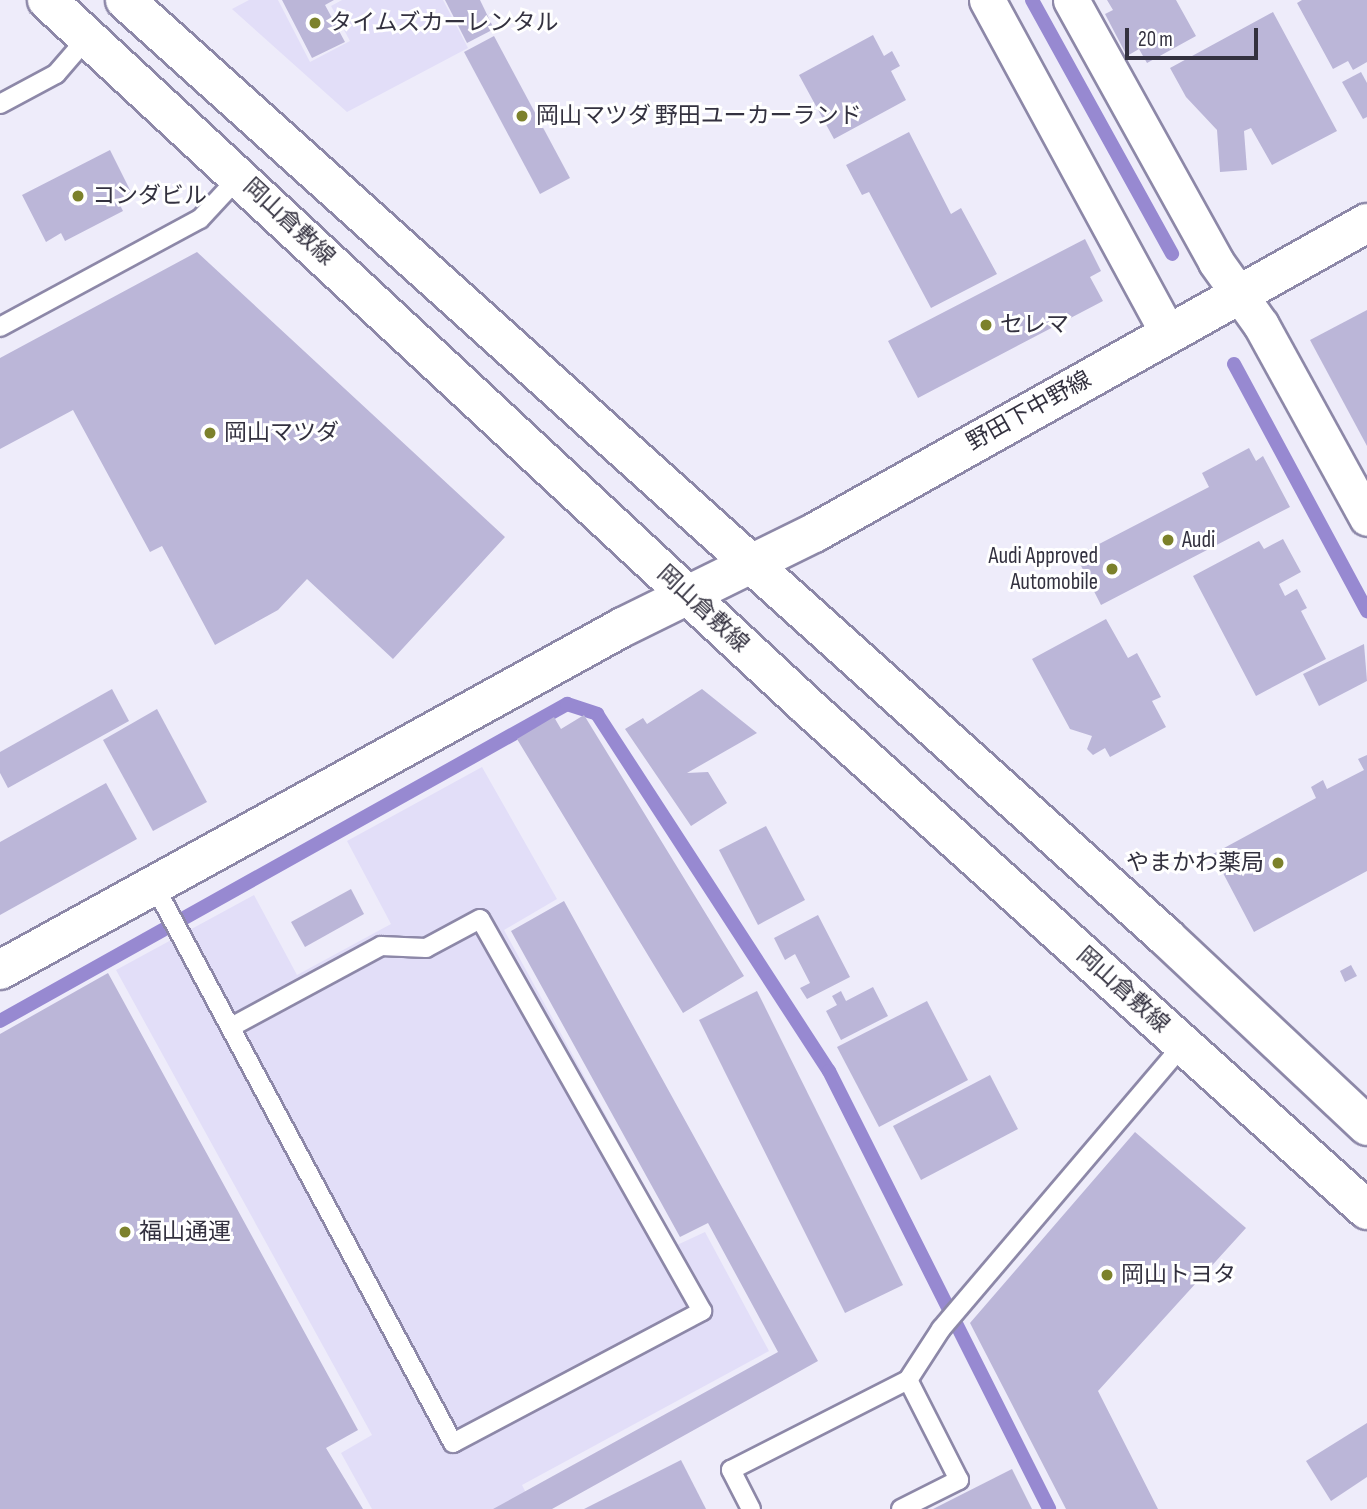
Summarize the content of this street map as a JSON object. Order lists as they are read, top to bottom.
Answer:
{
  "streets": {
    "main road": ["岡山倉敷線", "野田下中野線"]
  },
  "crossings": [
    ["岡山倉敷線", "野田下中野線"]
  ],
  "places": [
    "タイムズカーレンタル",
    "岡山マツダ 野田ユーカーランド",
    "コンダビル",
    "セレマ",
    "岡山マツダ",
    "Audi",
    "Audi Approved Automobile",
    "やまかわ薬局",
    "福山通運",
    "岡山トヨタ"
  ],
  "scale_bar": "20 m"
}
